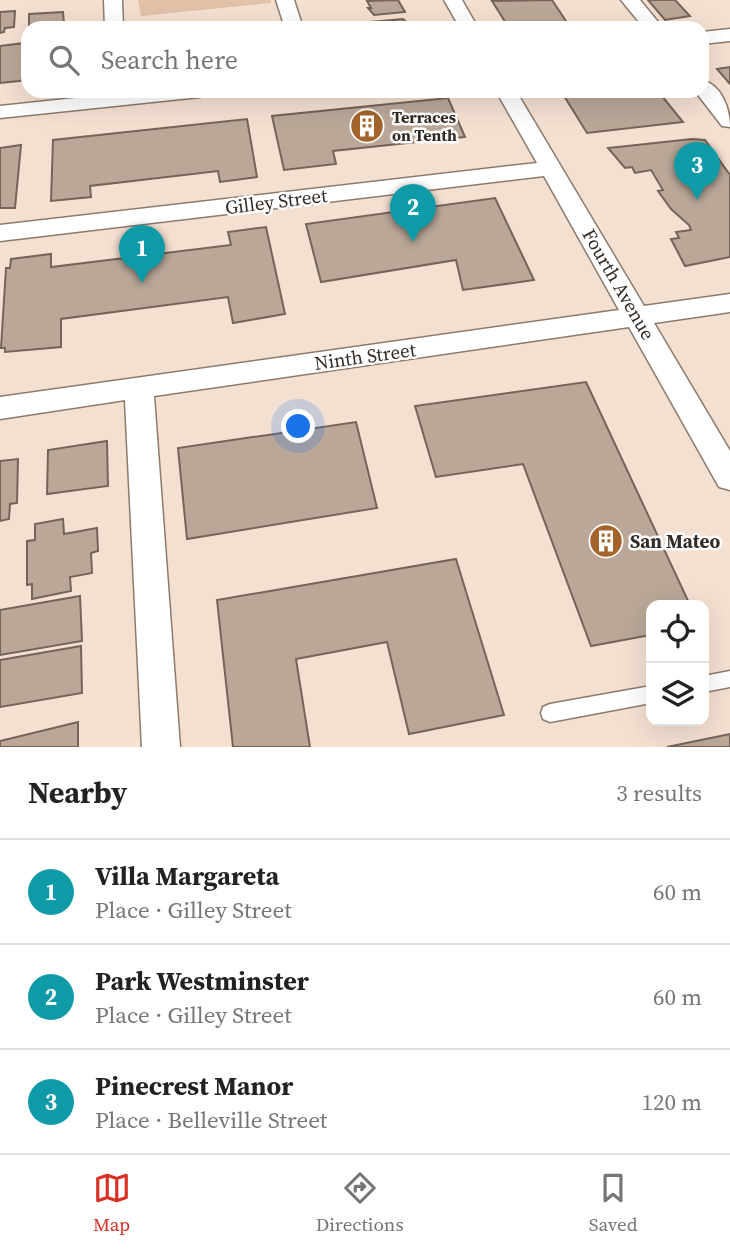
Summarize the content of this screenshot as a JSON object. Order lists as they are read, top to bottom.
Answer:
{
  "streets": {
    "street": ["Gilley Street", "Fourth Avenue", "Ninth Street"]
  },
  "crossings": [
    ["Gilley Street", "Fourth Avenue"],
    ["Fourth Avenue", "Ninth Street"]
  ],
  "places": {
    "building": ["Terraces on Tenth", "San Mateo"]
  },
  "page": {
    "search": "Search here",
    "pins": ["3", "2", "1"],
    "heading": ["Nearby", "3 results"],
    "list": [
      {
        "mark": "1",
        "name": "Villa Margareta",
        "note": "Place · Gilley Street",
        "value": "60 m"
      },
      {
        "mark": "2",
        "name": "Park Westminster",
        "note": "Place · Gilley Street",
        "value": "60 m"
      },
      {
        "mark": "3",
        "name": "Pinecrest Manor",
        "note": "Place · Belleville Street",
        "value": "120 m"
      }
    ],
    "nav": ["Map", "Directions", "Saved"]
  }
}
